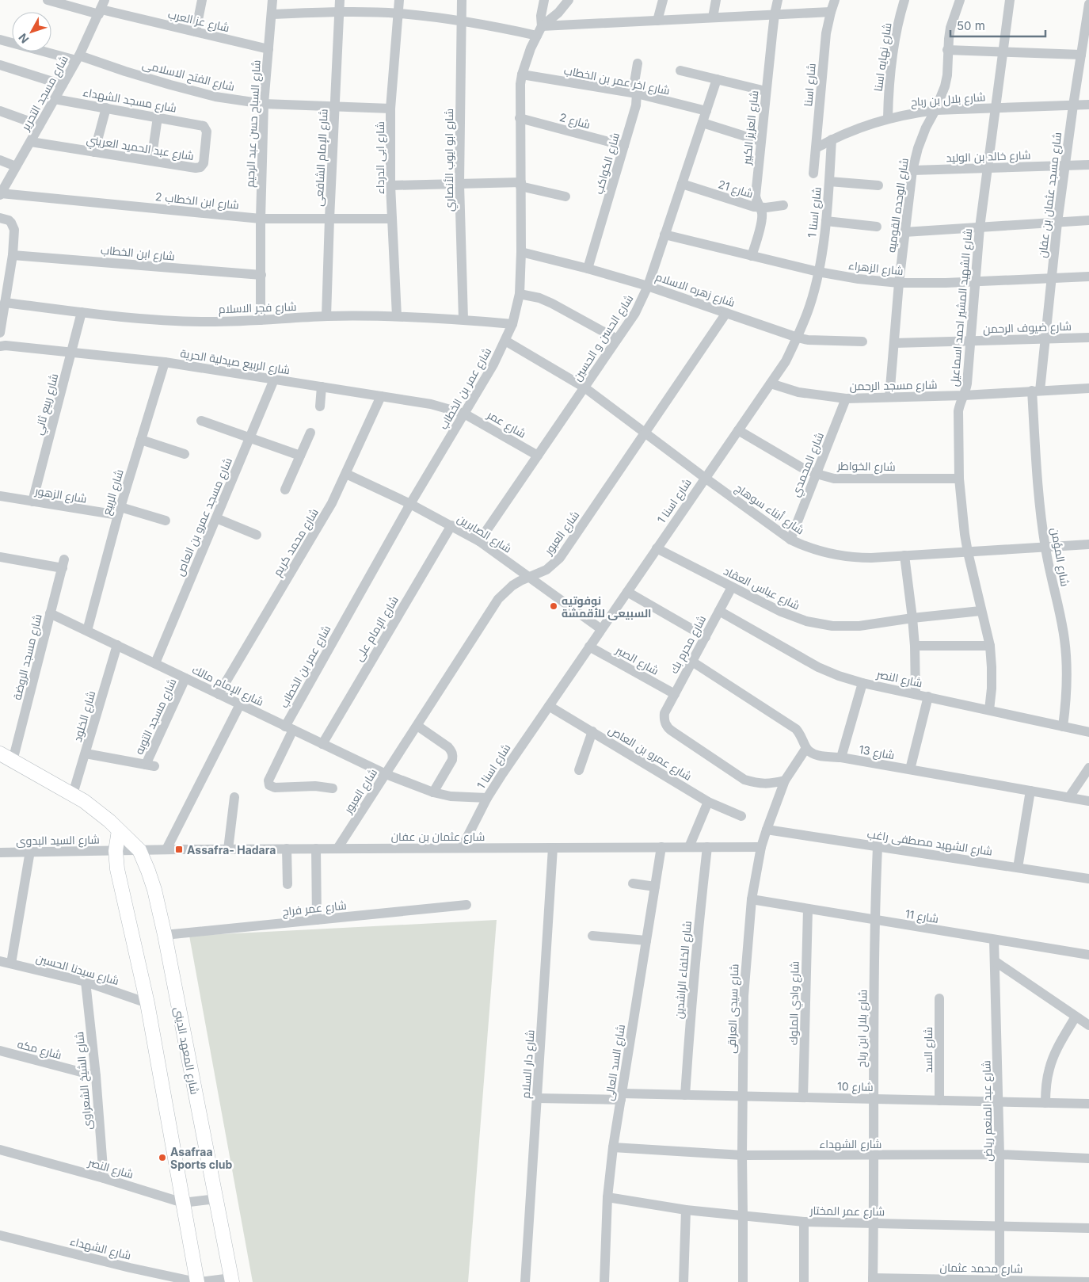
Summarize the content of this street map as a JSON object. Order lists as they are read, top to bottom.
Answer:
{
  "streets": {
    "street": [
      "شارع عز العرب",
      "شارع نهايه اسنا",
      "شارع الفتح الاسلامى",
      "شارع اخر عمر بن الخطاب",
      "شارع اسنا",
      "شارع مسجد التحرير",
      "شارع بلال بن رباح",
      "شارع مسجد الشهداء",
      "شارع 2",
      "شارع السباح حسن عبد الرحيم",
      "شارع العزيز الكبير",
      "شارع عبد الحميد العريني",
      "شارع خالد بن الوليد",
      "شارع الإمام الشافعى",
      "شارع ابى الدرداء",
      "شارع ابو ايوب الأنصاري",
      "شارع الكواكب",
      "شارع 21",
      "شارع مسجد عثمان بن عفان",
      "شارع ابن الخطاب 2",
      "شارع الوحده القوميه",
      "شارع اسنا 1",
      "شارع ابن الخطاب",
      "شارع الزهراء",
      "شارع زهره الاسلام",
      "شارع فجر الاسلام",
      "شارع الشهيد المشير احمد اسماعيل",
      "شارع ضيوف الرحمن",
      "شارع الحسن و الحسين",
      "شارع الربيع صيدلية الحرية",
      "شارع مسجد الرحمن",
      "شارع عمر بن الخطاب",
      "شارع ربيع ثاني",
      "شارع عمر",
      "شارع المحمدي",
      "شارع الخواطر",
      "شارع الربيع",
      "شارع الزهور",
      "شارع أبناء سوهاج",
      "شارع مسجد عمرو بن العاص",
      "شارع العبور",
      "شارع الصابرين",
      "شارع محمد كريم",
      "شارع المؤمن",
      "شارع عباس العقاد",
      "شارع الإمام على",
      "شارع محرم بك",
      "شارع مسجد الروضة",
      "شارع الصبر",
      "شارع النصر",
      "شارع الإمام مالك",
      "شارع الخلود",
      "شارع مسجد التوبه",
      "شارع 13",
      "شارع عمرو بن العاص",
      "شارع عثمان بن عفان",
      "شارع السيد البدوى",
      "شارع الشهيد مصطفى راغب",
      "شارع عمر فراج",
      "شارع 11",
      "شارع سيدنا الحسين",
      "شارع الخلفاء الراشدين",
      "شارع وادي الملوك",
      "شارع سيدى العراقى",
      "شارع بلال ابن رباح",
      "شارع مكه",
      "شارع السد",
      "شارع المعهد الدينى",
      "شارع السد العالى",
      "شارع دار السلام",
      "شارع الشيخ الشعراوى",
      "شارع 10",
      "شارع عبد المنعم رياض",
      "شارع الشهداء",
      "شارع عمر المختار",
      "شارع محمد عثمان"
    ]
  },
  "crossings": [
    ["شارع عز العرب", "شارع مسجد التحرير"],
    ["شارع عز العرب", "شارع السباح حسن عبد الرحيم"],
    ["شارع نهايه اسنا", "شارع بلال بن رباح"],
    ["شارع الفتح الاسلامى", "شارع مسجد التحرير"],
    ["شارع الفتح الاسلامى", "شارع السباح حسن عبد الرحيم"],
    ["شارع الفتح الاسلامى", "شارع الإمام الشافعى"],
    ["شارع الفتح الاسلامى", "شارع ابى الدرداء"],
    ["شارع اخر عمر بن الخطاب", "شارع الكواكب"],
    ["شارع اخر عمر بن الخطاب", "شارع الحسن و الحسين"],
    ["شارع اخر عمر بن الخطاب", "شارع عمر بن الخطاب"],
    ["شارع اسنا", "شارع بلال بن رباح"],
    ["شارع مسجد التحرير", "شارع مسجد الشهداء"],
    ["شارع مسجد التحرير", "شارع عبد الحميد العريني"],
    ["شارع مسجد التحرير", "شارع ابن الخطاب 2"],
    ["شارع بلال بن رباح", "شارع مسجد عثمان بن عفان"],
    ["شارع بلال بن رباح", "شارع الوحده القوميه"],
    ["شارع بلال بن رباح", "شارع اسنا 1"],
    ["شارع بلال بن رباح", "شارع الشهيد المشير احمد اسماعيل"],
    ["شارع مسجد الشهداء", "شارع عبد الحميد العريني"],
    ["شارع 2", "شارع الكواكب"],
    ["شارع 2", "شارع عمر بن الخطاب"],
    ["شارع السباح حسن عبد الرحيم", "شارع ابن الخطاب 2"],
    ["شارع السباح حسن عبد الرحيم", "شارع ابن الخطاب"],
    ["شارع السباح حسن عبد الرحيم", "شارع فجر الاسلام"],
    ["شارع العزيز الكبير", "شارع 21"],
    ["شارع العزيز الكبير", "شارع الزهراء"],
    ["شارع خالد بن الوليد", "شارع مسجد عثمان بن عفان"],
    ["شارع خالد بن الوليد", "شارع الوحده القوميه"],
    ["شارع خالد بن الوليد", "شارع الشهيد المشير احمد اسماعيل"],
    ["شارع الإمام الشافعى", "شارع ابن الخطاب 2"],
    ["شارع الإمام الشافعى", "شارع فجر الاسلام"],
    ["شارع ابى الدرداء", "شارع ابن الخطاب 2"],
    ["شارع ابى الدرداء", "شارع فجر الاسلام"],
    ["شارع ابو ايوب الأنصاري", "شارع فجر الاسلام"],
    ["شارع الكواكب", "شارع زهره الاسلام"],
    ["شارع 21", "شارع الحسن و الحسين"],
    ["شارع مسجد عثمان بن عفان", "شارع الزهراء"],
    ["شارع مسجد عثمان بن عفان", "شارع ضيوف الرحمن"],
    ["شارع مسجد عثمان بن عفان", "شارع مسجد الرحمن"],
    ["شارع مسجد عثمان بن عفان", "شارع المؤمن"],
    ["شارع الوحده القوميه", "شارع الزهراء"],
    ["شارع الوحده القوميه", "شارع ضيوف الرحمن"],
    ["شارع الوحده القوميه", "شارع مسجد الرحمن"],
    ["شارع اسنا 1", "شارع الزهراء"],
    ["شارع اسنا 1", "شارع زهره الاسلام"],
    ["شارع اسنا 1", "شارع مسجد الرحمن"],
    ["شارع اسنا 1", "شارع الخواطر"],
    ["شارع اسنا 1", "شارع أبناء سوهاج"],
    ["شارع اسنا 1", "شارع الصابرين"],
    ["شارع اسنا 1", "شارع عباس العقاد"],
    ["شارع اسنا 1", "شارع الصبر"],
    ["شارع اسنا 1", "شارع الإمام مالك"],
    ["شارع اسنا 1", "شارع عمرو بن العاص"],
    ["شارع اسنا 1", "شارع عثمان بن عفان"],
    ["شارع الزهراء", "شارع الشهيد المشير احمد اسماعيل"],
    ["شارع الزهراء", "شارع الحسن و الحسين"],
    ["شارع زهره الاسلام", "شارع الحسن و الحسين"],
    ["شارع زهره الاسلام", "شارع عمر بن الخطاب"],
    ["شارع زهره الاسلام", "شارع العبور"],
    ["شارع فجر الاسلام", "شارع عمر بن الخطاب"],
    ["شارع فجر الاسلام", "شارع ربيع ثاني"],
    ["شارع الشهيد المشير احمد اسماعيل", "شارع ضيوف الرحمن"],
    ["شارع الشهيد المشير احمد اسماعيل", "شارع مسجد الرحمن"],
    ["شارع الشهيد المشير احمد اسماعيل", "شارع الخواطر"],
    ["شارع الشهيد المشير احمد اسماعيل", "شارع أبناء سوهاج"],
    ["شارع الشهيد المشير احمد اسماعيل", "شارع عباس العقاد"],
    ["شارع الشهيد المشير احمد اسماعيل", "شارع النصر"],
    ["شارع الحسن و الحسين", "شارع عمر"],
    ["شارع الحسن و الحسين", "شارع أبناء سوهاج"],
    ["شارع الحسن و الحسين", "شارع الصابرين"],
    ["شارع الربيع صيدلية الحرية", "شارع عمر بن الخطاب"],
    ["شارع الربيع صيدلية الحرية", "شارع ربيع ثاني"],
    ["شارع الربيع صيدلية الحرية", "شارع عمر"],
    ["شارع الربيع صيدلية الحرية", "شارع الربيع"],
    ["شارع الربيع صيدلية الحرية", "شارع مسجد عمرو بن العاص"],
    ["شارع الربيع صيدلية الحرية", "شارع محمد كريم"],
    ["شارع مسجد الرحمن", "شارع المحمدي"],
    ["شارع مسجد الرحمن", "شارع المؤمن"],
    ["شارع عمر بن الخطاب", "شارع عمر"],
    ["شارع عمر بن الخطاب", "شارع أبناء سوهاج"],
    ["شارع عمر بن الخطاب", "شارع الصابرين"],
    ["شارع عمر بن الخطاب", "شارع الإمام مالك"],
    ["شارع ربيع ثاني", "شارع الزهور"],
    ["شارع المحمدي", "شارع الخواطر"],
    ["شارع المحمدي", "شارع أبناء سوهاج"],
    ["شارع الربيع", "شارع الزهور"],
    ["شارع الربيع", "شارع الإمام مالك"],
    ["شارع أبناء سوهاج", "شارع العبور"],
    ["شارع أبناء سوهاج", "شارع المؤمن"],
    ["شارع مسجد عمرو بن العاص", "شارع الإمام مالك"],
    ["شارع العبور", "شارع الصابرين"],
    ["شارع العبور", "شارع الإمام مالك"],
    ["شارع العبور", "شارع عثمان بن عفان"],
    ["شارع الصابرين", "شارع محمد كريم"],
    ["شارع الصابرين", "شارع الإمام على"],
    ["شارع محمد كريم", "شارع الإمام مالك"],
    ["شارع المؤمن", "شارع النصر"],
    ["شارع عباس العقاد", "شارع محرم بك"],
    ["شارع الإمام على", "شارع الإمام مالك"],
    ["شارع محرم بك", "شارع الصبر"],
    ["شارع محرم بك", "شارع النصر"],
    ["شارع محرم بك", "شارع سيدى العراقى"],
    ["شارع مسجد الروضة", "شارع الإمام مالك"],
    ["شارع مسجد الروضة", "شارع المعهد الدينى"],
    ["شارع النصر", "شارع المعهد الدينى"],
    ["شارع النصر", "شارع الشيخ الشعراوى"],
    ["شارع الإمام مالك", "شارع الخلود"],
    ["شارع الإمام مالك", "شارع مسجد التوبه"],
    ["شارع الخلود", "شارع مسجد التوبه"],
    ["شارع الخلود", "شارع المعهد الدينى"],
    ["شارع 13", "شارع سيدى العراقى"],
    ["شارع عثمان بن عفان", "شارع السيد البدوى"],
    ["شارع عثمان بن عفان", "شارع الخلفاء الراشدين"],
    ["شارع عثمان بن عفان", "شارع سيدى العراقى"],
    ["شارع عثمان بن عفان", "شارع المعهد الدينى"],
    ["شارع عثمان بن عفان", "شارع السد العالى"],
    ["شارع عثمان بن عفان", "شارع دار السلام"],
    ["شارع الشهيد مصطفى راغب", "شارع سيدى العراقى"],
    ["شارع الشهيد مصطفى راغب", "شارع بلال ابن رباح"],
    ["شارع عمر فراج", "شارع المعهد الدينى"],
    ["شارع 11", "شارع وادي الملوك"],
    ["شارع 11", "شارع سيدى العراقى"],
    ["شارع 11", "شارع بلال ابن رباح"],
    ["شارع 11", "شارع عبد المنعم رياض"],
    ["شارع سيدنا الحسين", "شارع الشيخ الشعراوى"],
    ["شارع الخلفاء الراشدين", "شارع 10"],
    ["شارع وادي الملوك", "شارع 10"],
    ["شارع سيدى العراقى", "شارع 10"],
    ["شارع سيدى العراقى", "شارع الشهداء"],
    ["شارع سيدى العراقى", "شارع عمر المختار"],
    ["شارع بلال ابن رباح", "شارع 10"],
    ["شارع بلال ابن رباح", "شارع الشهداء"],
    ["شارع بلال ابن رباح", "شارع عمر المختار"],
    ["شارع بلال ابن رباح", "شارع محمد عثمان"],
    ["شارع مكه", "شارع الشيخ الشعراوى"],
    ["شارع السد", "شارع 10"],
    ["شارع المعهد الدينى", "شارع الشهداء"],
    ["شارع السد العالى", "شارع 10"],
    ["شارع السد العالى", "شارع الشهداء"],
    ["شارع السد العالى", "شارع عمر المختار"],
    ["شارع دار السلام", "شارع 10"],
    ["شارع 10", "شارع عبد المنعم رياض"],
    ["شارع عبد المنعم رياض", "شارع الشهداء"],
    ["شارع عبد المنعم رياض", "شارع عمر المختار"],
    ["شارع عبد المنعم رياض", "شارع محمد عثمان"]
  ],
  "places": {
    "other": ["نوفوتيه السبيعى للأقمشة", "Asafraa Sports club"],
    "transit": ["Assafra- Hadara"]
  },
  "scale_bar": "50 m",
  "north": "bottom left"
}
